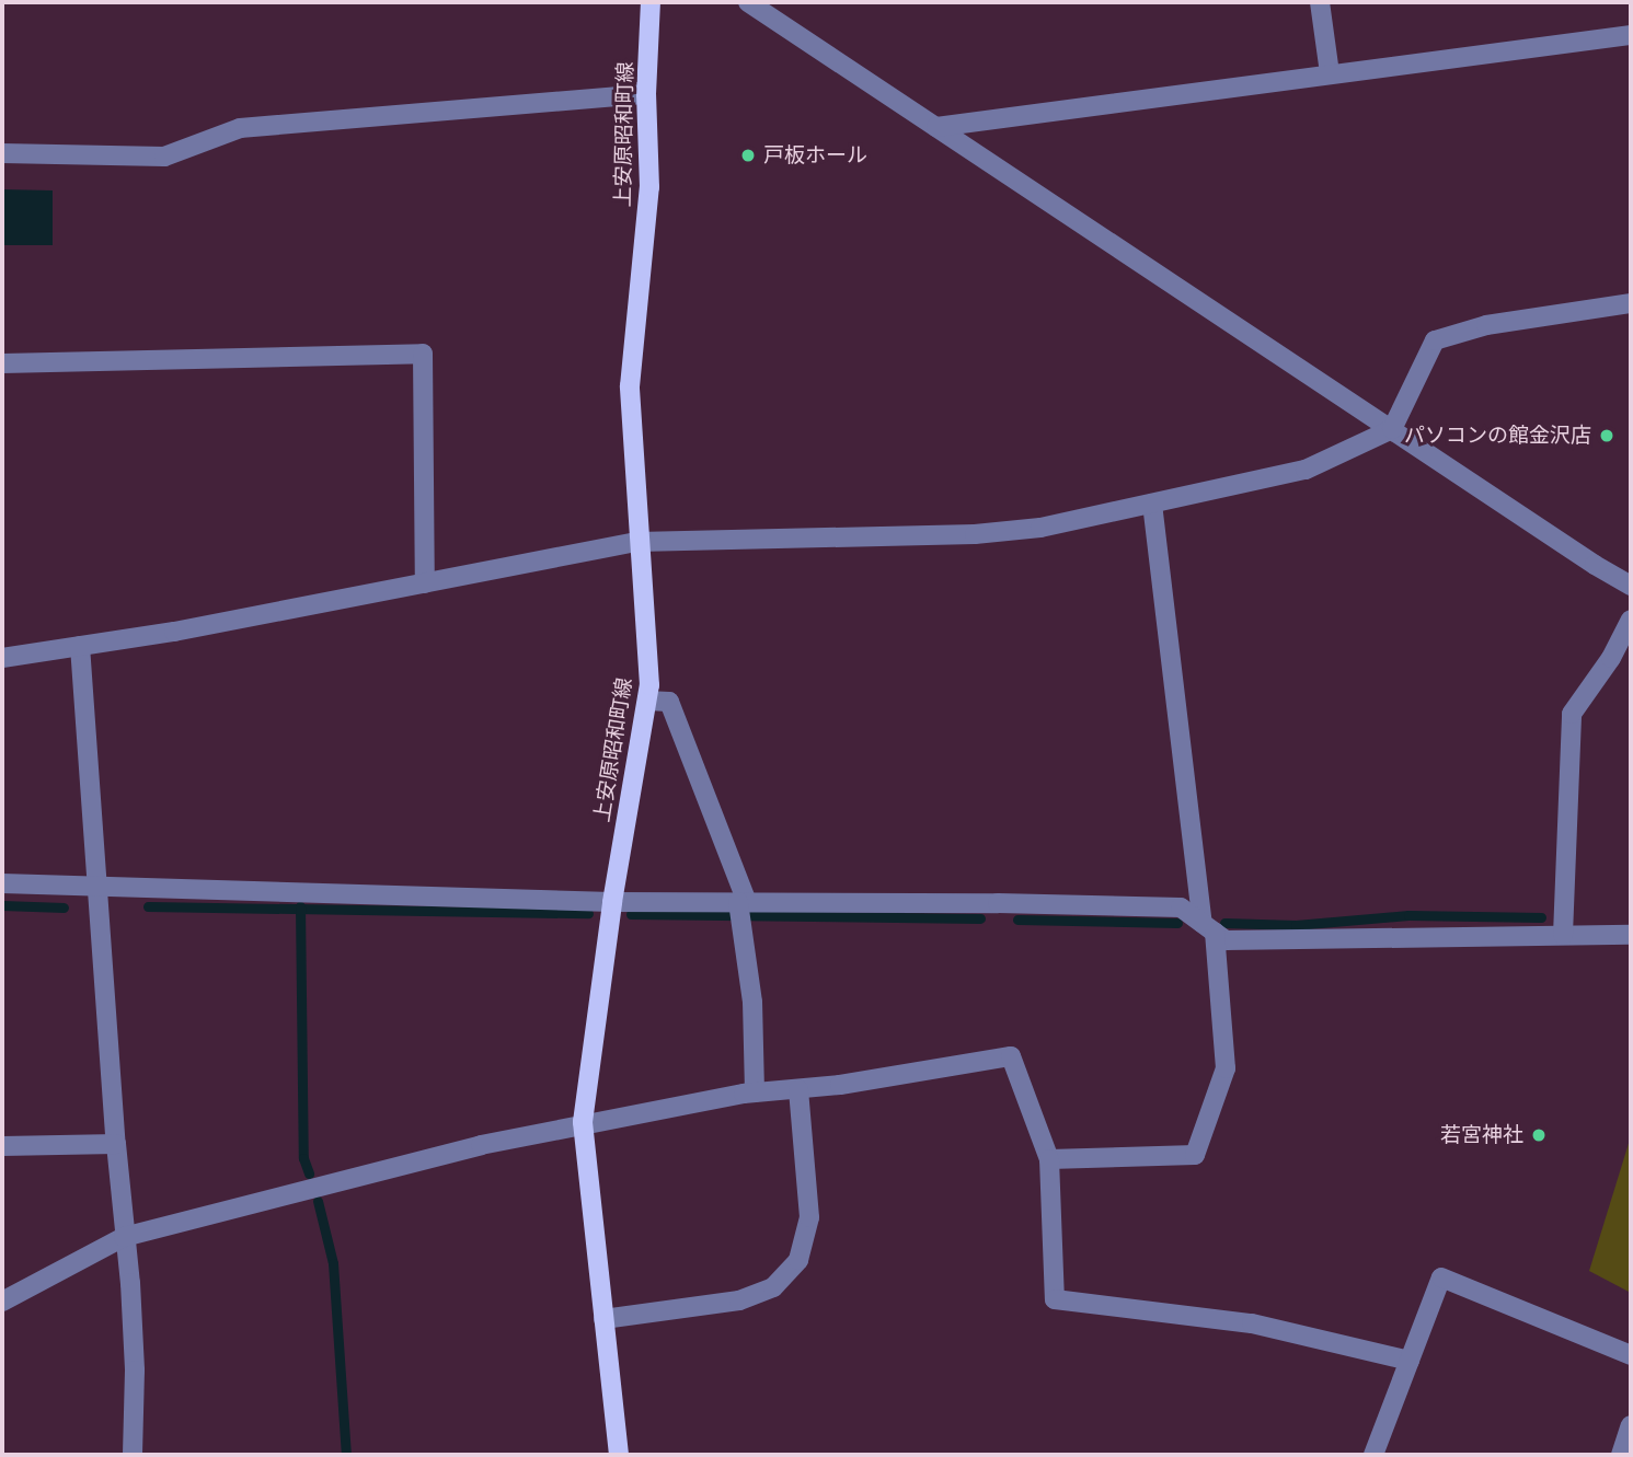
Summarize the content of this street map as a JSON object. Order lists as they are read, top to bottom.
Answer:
{
  "streets": {
    "main road": ["上安原昭和町線"]
  },
  "places": ["戸板ホール", "パソコンの館金沢店", "若宮神社"]
}
